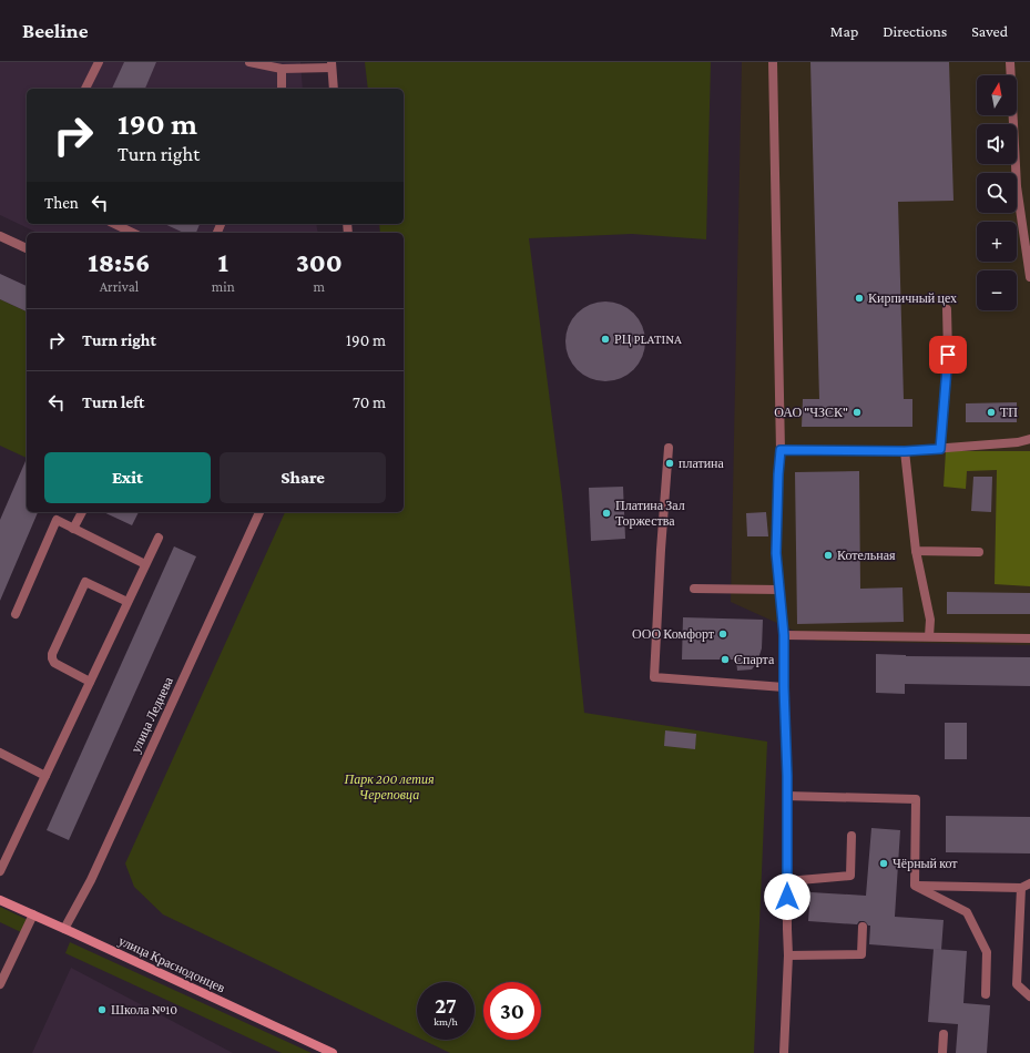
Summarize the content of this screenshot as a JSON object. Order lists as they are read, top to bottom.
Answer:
{
  "streets": {
    "main road": ["улица Краснодонцев"],
    "street": ["улица Леднева"]
  },
  "crossings": [
    ["улица Леднева", "улица Краснодонцев"]
  ],
  "parks": ["Парк 200 летия Череповца"],
  "places": [
    "Кирпичный цех",
    "РЦ PLATINA",
    "ОАО \"ЧЗСК\"",
    "ТП",
    "платина",
    "Платина Зал Торжества",
    "Котельная",
    "ООО Комфорт",
    "Спарта",
    "Чёрный кот",
    "Школа №10"
  ],
  "north": "top",
  "page": {
    "header": "Beeline",
    "nav": ["Map", "Directions", "Saved"],
    "map_buttons": ["+", "−"],
    "turn": ["190 m", "Turn right"],
    "then": "Then",
    "eta": [
      "18:56",
      "Arrival",
      "1",
      "min",
      "300",
      "m"
    ],
    "list": [
      {
        "name": "Turn right",
        "value": "190 m"
      },
      {
        "name": "Turn left",
        "value": "70 m"
      }
    ],
    "buttons": ["Exit", "Share"],
    "speed": "27 km/h",
    "limit": "30"
  }
}
